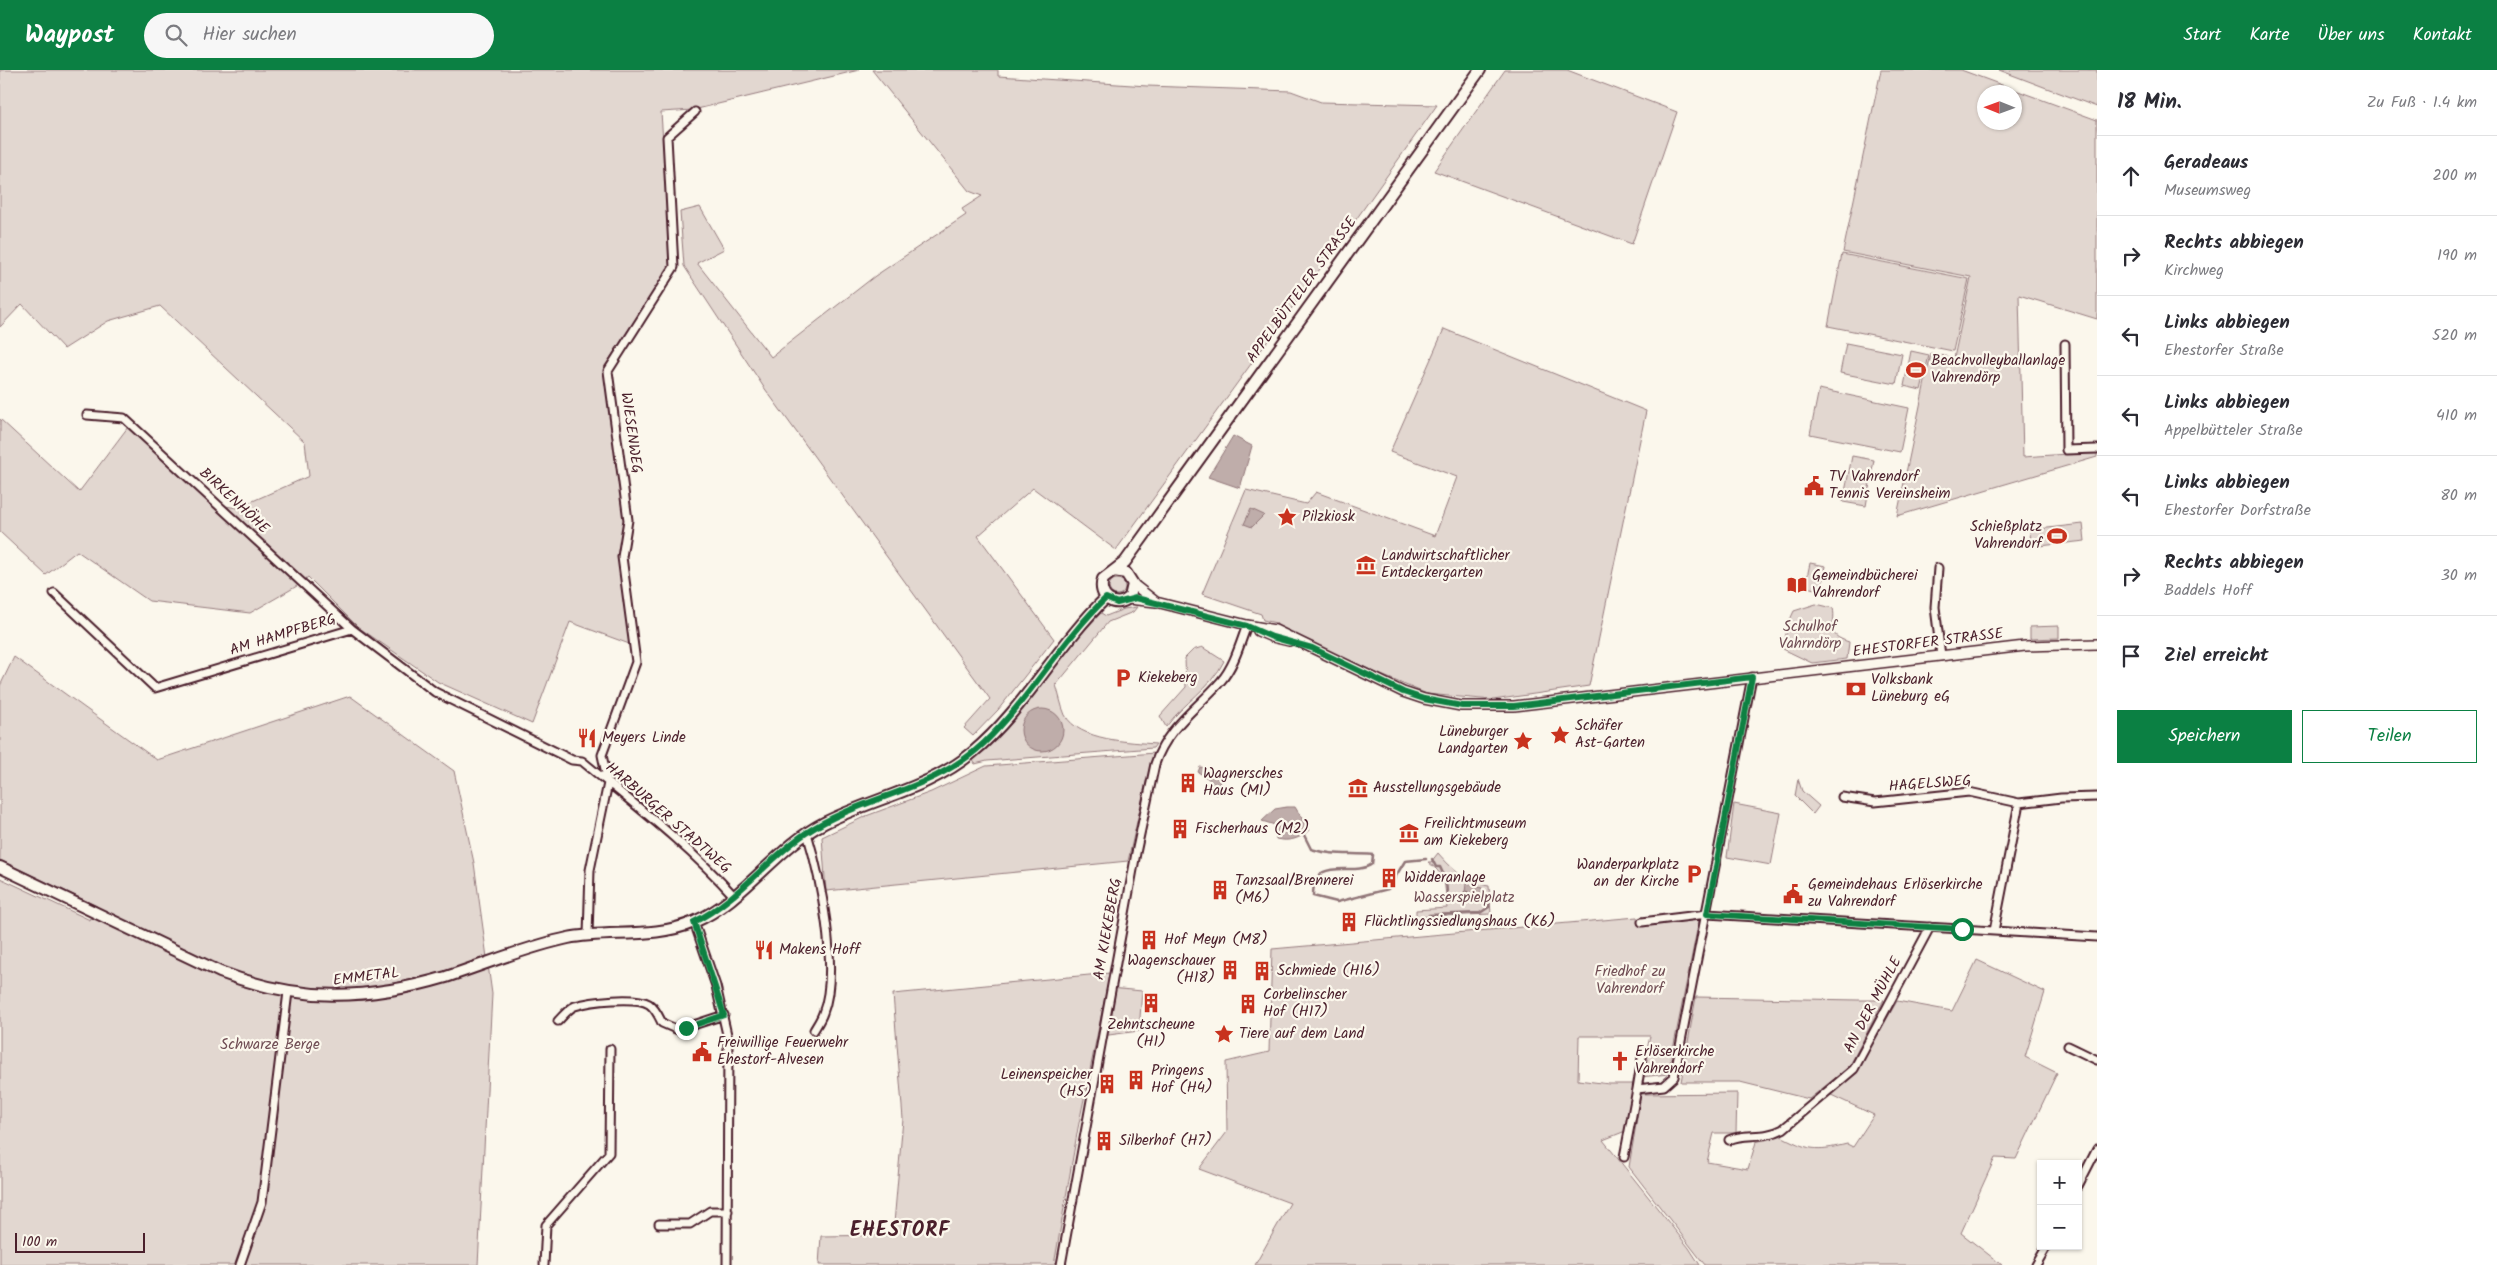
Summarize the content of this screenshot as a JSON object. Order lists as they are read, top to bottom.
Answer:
{
  "streets": {
    "main road": ["APPELBÜTTELER STRASSE", "EMMETAL"],
    "street": [
      "WIESENWEG",
      "BIRKENHÖHE",
      "AM HAMPFBERG",
      "EHESTORFER STRASSE",
      "HAGELSWEG",
      "HARBURGER STADTWEG",
      "AM KIEKEBERG",
      "AN DER MÜHLE"
    ]
  },
  "crossings": [
    ["APPELBÜTTELER STRASSE", "EHESTORFER STRASSE"],
    ["WIESENWEG", "HARBURGER STADTWEG"],
    ["BIRKENHÖHE", "AM HAMPFBERG"],
    ["AM HAMPFBERG", "HARBURGER STADTWEG"],
    ["EHESTORFER STRASSE", "AM KIEKEBERG"]
  ],
  "districts": ["EHESTORF"],
  "parks": [
    "Schulhof Vahrndörp",
    "Wasserspielplatz",
    "Friedhof zu Vahrendorf",
    "Schwarze Berge"
  ],
  "places": {
    "sports": ["Beachvolleyballanlage Vahrendörp", "Schießplatz Vahrendorf"],
    "public building": ["TV Vahrendorf Tennis Vereinsheim", "Gemeindehaus Erlöserkirche zu Vahrendorf", "Freiwillige Feuerwehr Ehestorf-Alvesen"],
    "place": [
      "Pilzkiosk",
      "Schäfer Ast-Garten",
      "Lüneburger Landgarten",
      "Tiere auf dem Land"
    ],
    "museum": ["Landwirtschaftlicher Entdeckergarten", "Ausstellungsgebäude", "Freilichtmuseum am Kiekeberg"],
    "library": ["Gemeindbücherei Vahrendorf"],
    "parking": ["Kiekeberg", "Wanderparkplatz an der Kirche"],
    "bank": ["Volksbank Lüneburg eG"],
    "restaurant": ["Meyers Linde", "Makens Hoff"],
    "building": [
      "Wagnersches Haus (M1)",
      "Fischerhaus (M2)",
      "Widderanlage",
      "Tanzsaal/Brennerei (M6)",
      "Flüchtlingssiedlungshaus (K6)",
      "Hof Meyn (M8)",
      "Wagenschauer (H18)",
      "Schmiede (H16)",
      "Zehntscheune (H1)",
      "Corbelinscher Hof (H17)",
      "Pringens Hof (H4)",
      "Leinenspeicher (H5)",
      "Silberhof (H7)"
    ],
    "church": ["Erlöserkirche Vahrendorf"]
  },
  "scale_bar": "100 m",
  "north": "left",
  "page": {
    "header": "Waypost",
    "search": "Hier suchen",
    "nav": [
      "Start",
      "Karte",
      "Über uns",
      "Kontakt"
    ],
    "heading": ["18 Min.", "Zu Fuß · 1.4 km"],
    "list": [
      ["Geradeaus", "Museumsweg", "200 m"],
      ["Rechts abbiegen", "Kirchweg", "190 m"],
      ["Links abbiegen", "Ehestorfer Straße", "520 m"],
      ["Links abbiegen", "Appelbütteler Straße", "410 m"],
      ["Links abbiegen", "Ehestorfer Dorfstraße", "80 m"],
      ["Rechts abbiegen", "Baddels Hoff", "30 m"],
      "Ziel erreicht"
    ],
    "buttons": ["Speichern", "Teilen"],
    "map_buttons": ["+", "−"],
    "scale": "100 m"
  }
}
